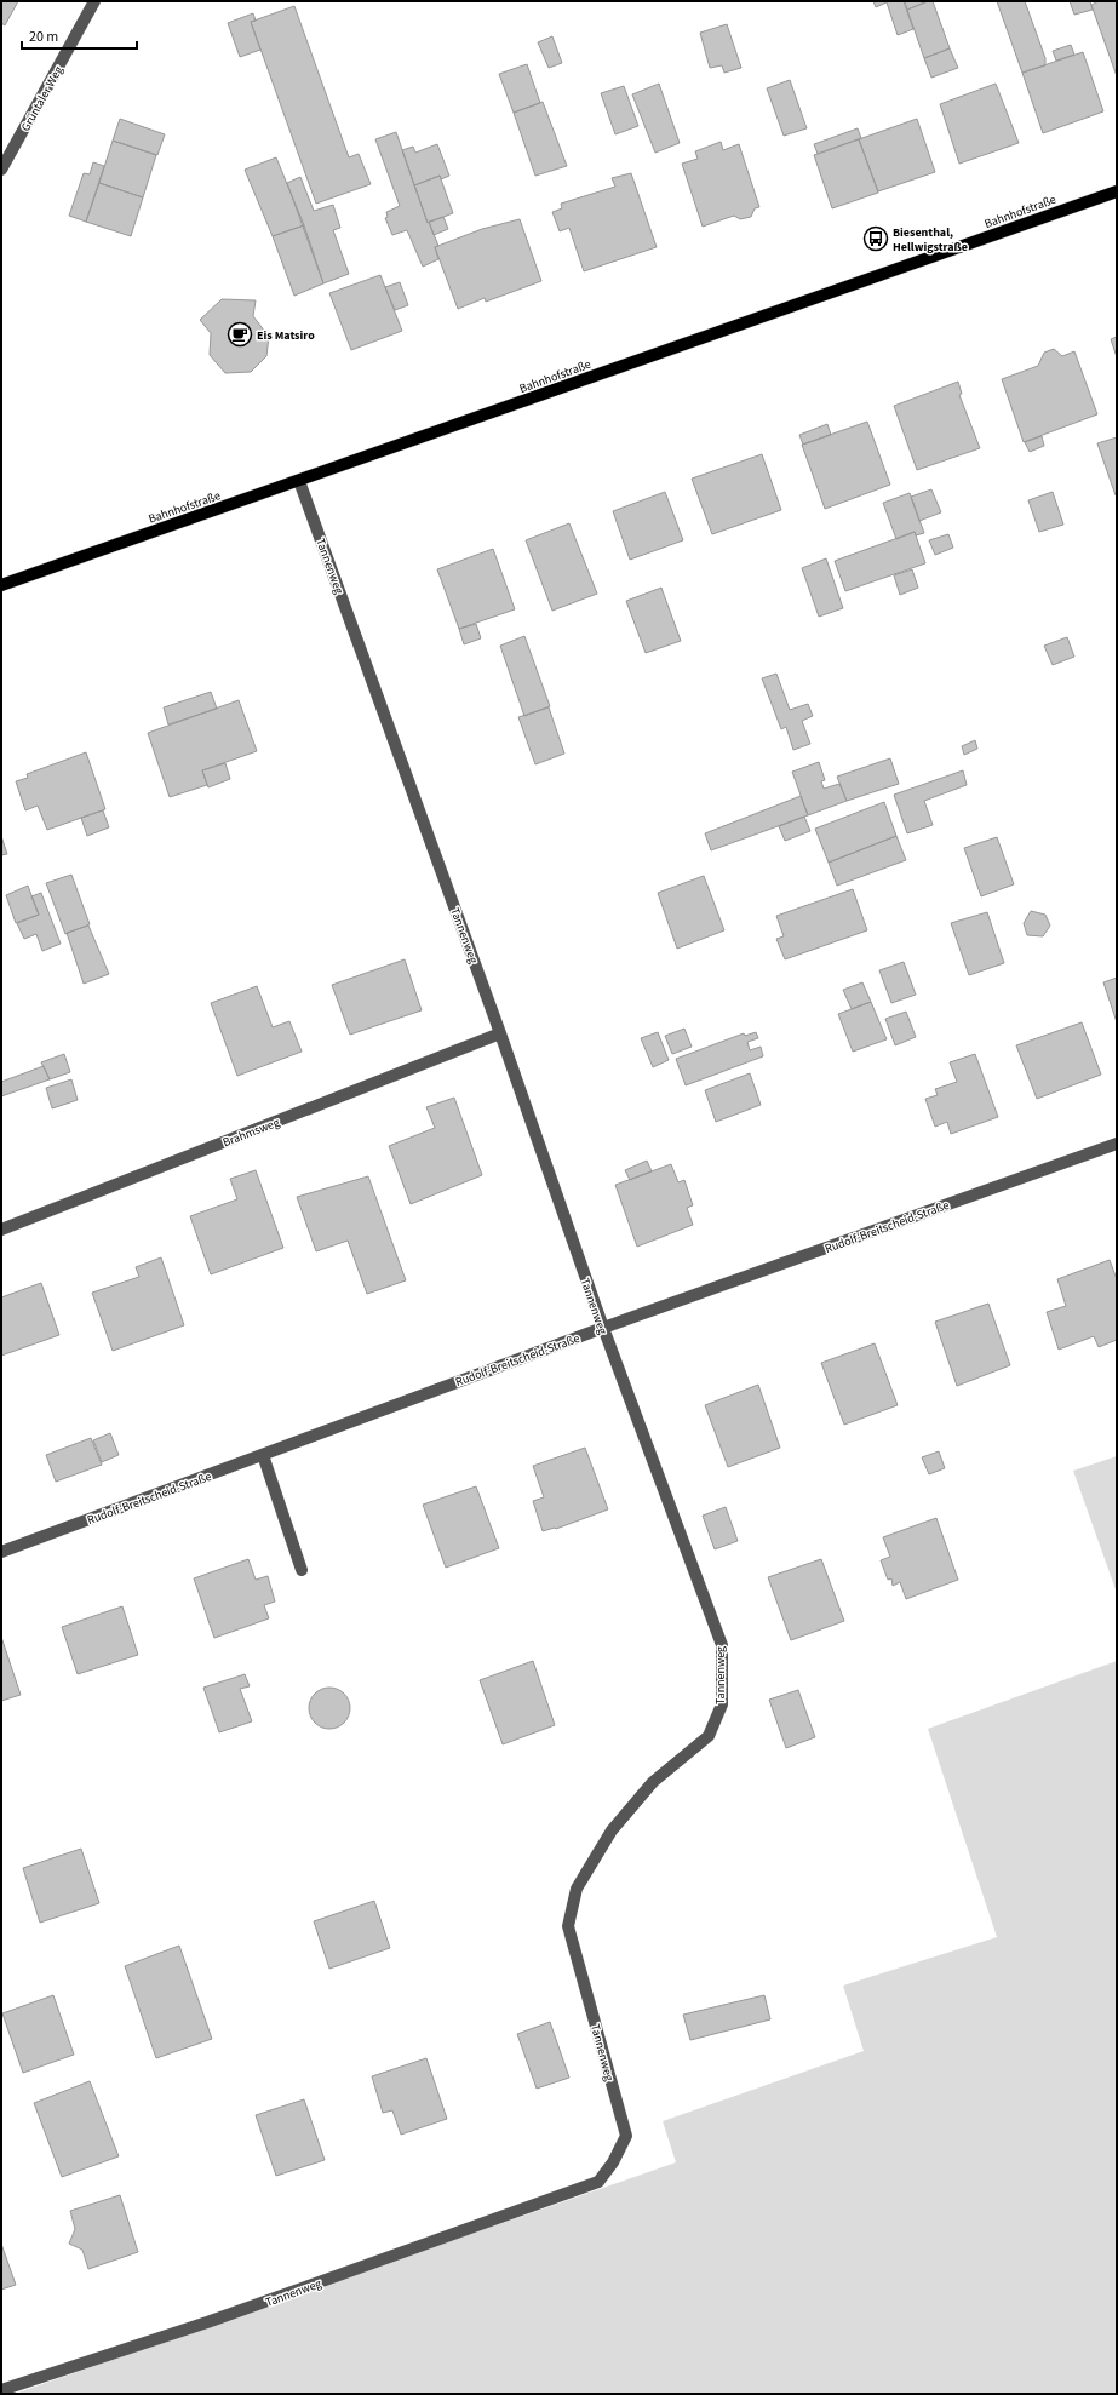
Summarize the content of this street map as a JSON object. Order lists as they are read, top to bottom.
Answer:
{
  "streets": {
    "main road": ["Bahnhofstraße"],
    "street": [
      "Grüntaler Weg",
      "Tannenweg",
      "Brahmsweg",
      "Rudolf-Breitscheid-Straße"
    ]
  },
  "crossings": [
    ["Bahnhofstraße", "Tannenweg"],
    ["Tannenweg", "Brahmsweg"],
    ["Tannenweg", "Rudolf-Breitscheid-Straße"]
  ],
  "places": {
    "bus stop": ["Biesenthal, Hellwigstraße"],
    "cafe": ["Eis Matsiro"]
  },
  "scale_bar": "20 m"
}
